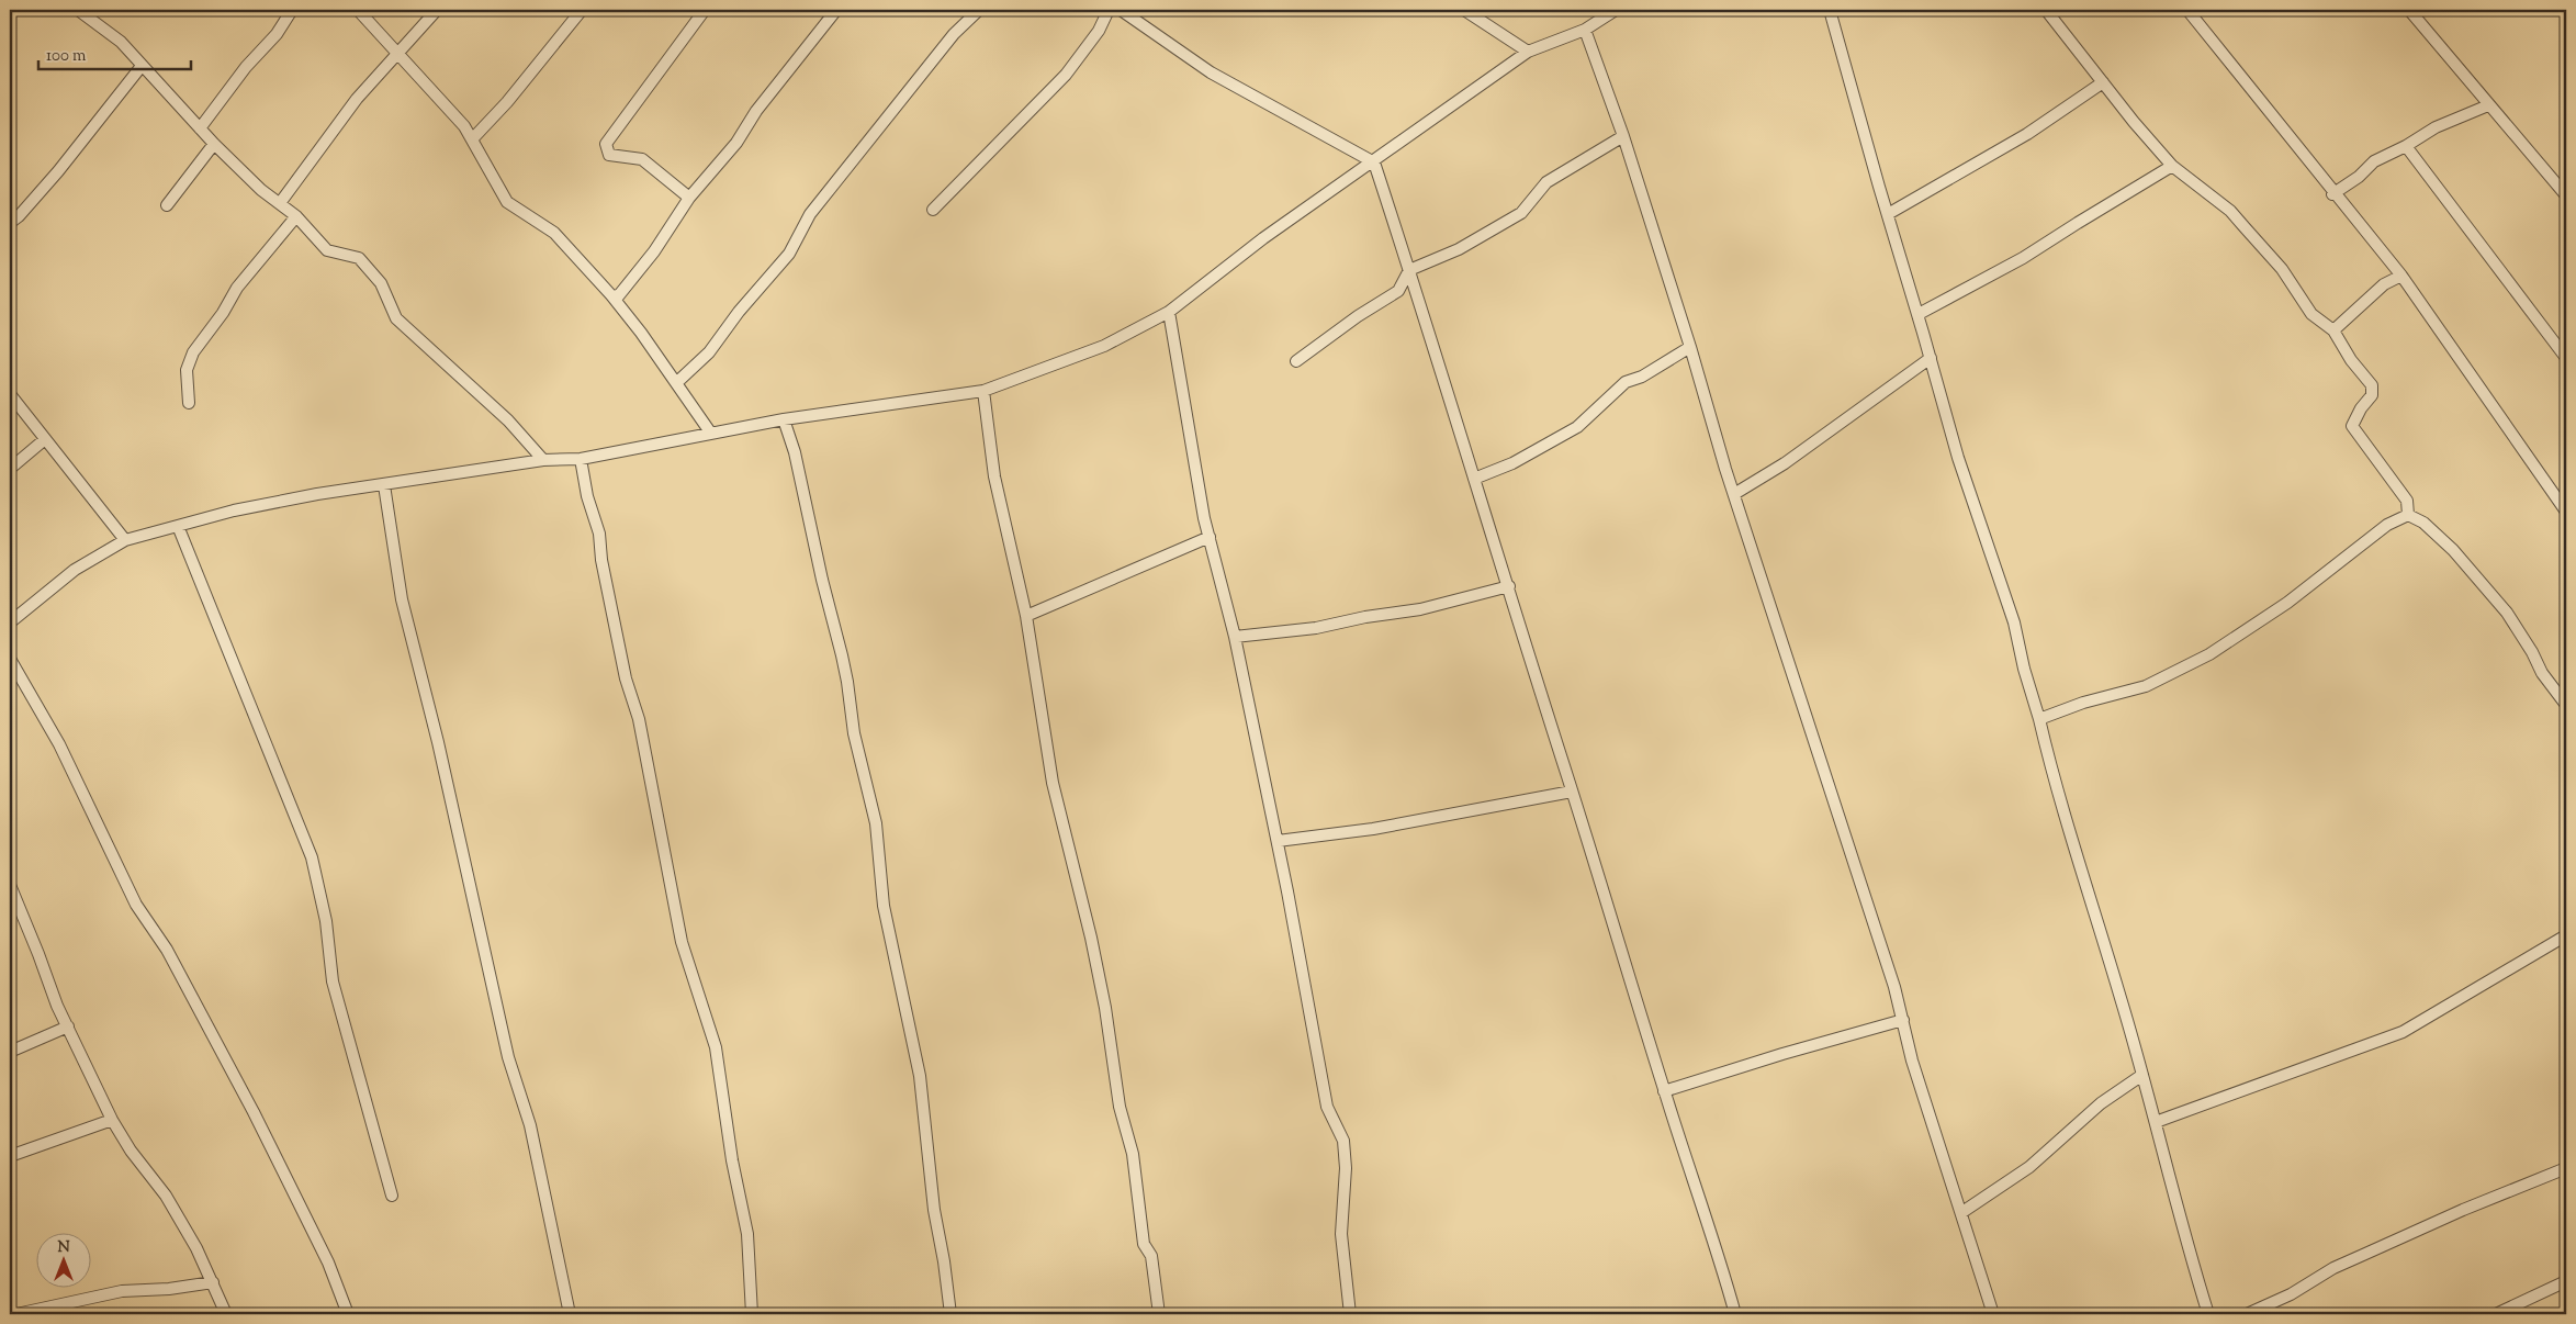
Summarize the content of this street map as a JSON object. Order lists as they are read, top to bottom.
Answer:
{
  "scale_bar": "100 m",
  "north": "top"
}
